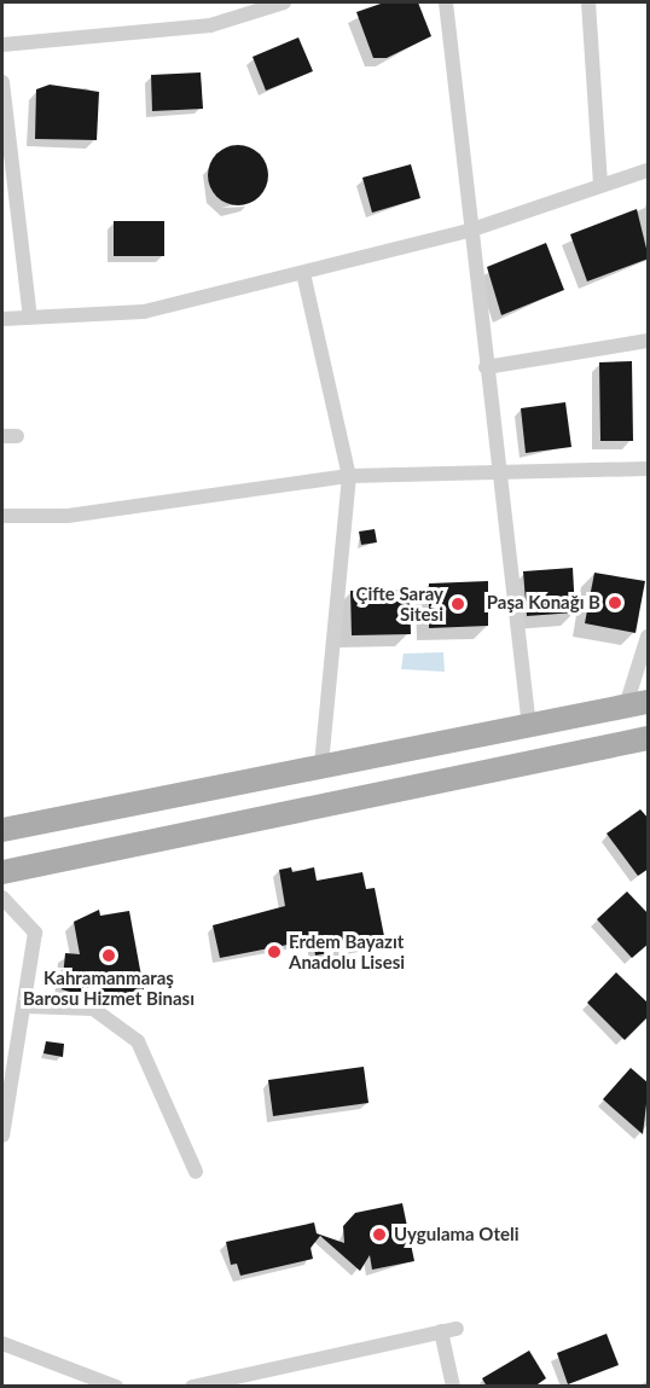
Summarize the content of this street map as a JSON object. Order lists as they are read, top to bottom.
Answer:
{
  "places": [
    "Paşa Konağı B",
    "Çifte Saray Sitesi",
    "Erdem Bayazıt Anadolu Lisesi",
    "Kahramanmaraş Barosu Hizmet Binası",
    "Uygulama Oteli"
  ]
}
